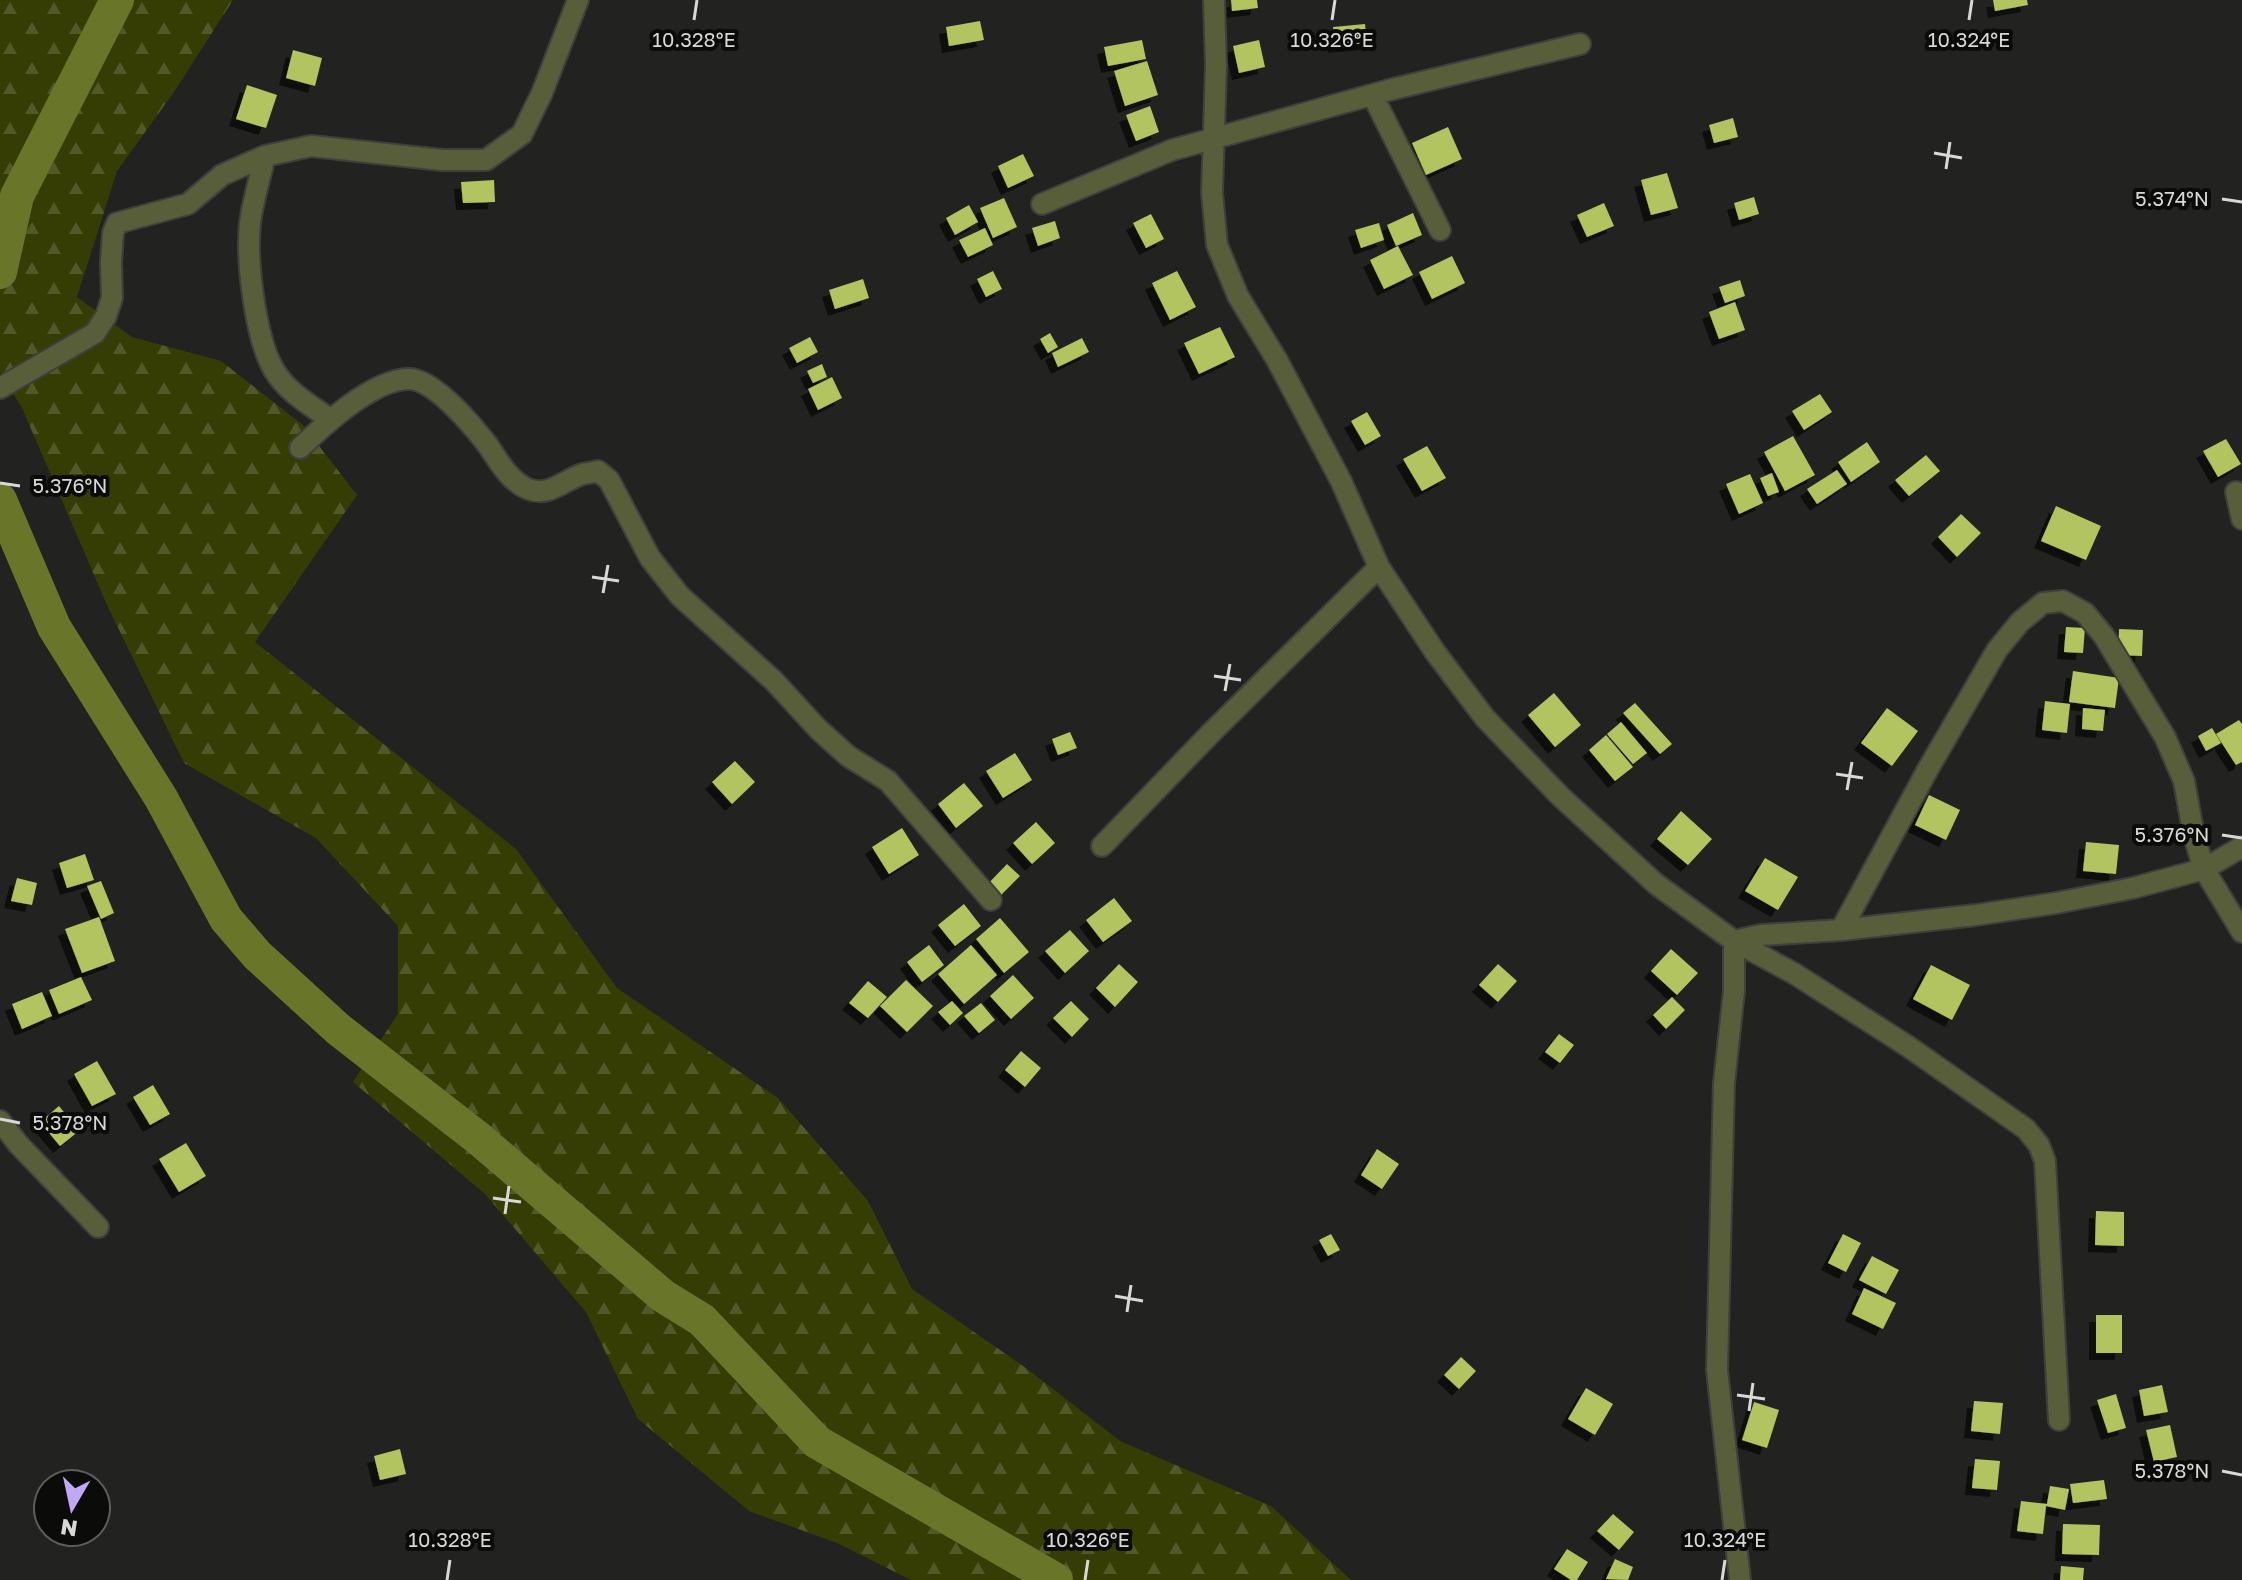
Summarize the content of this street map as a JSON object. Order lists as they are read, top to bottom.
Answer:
{
  "north": "bottom",
  "coordinates": [
    "10.328°E",
    "10.326°E",
    "10.324°E",
    "5.374°N",
    "5.376°N",
    "5.378°N"
  ]
}
